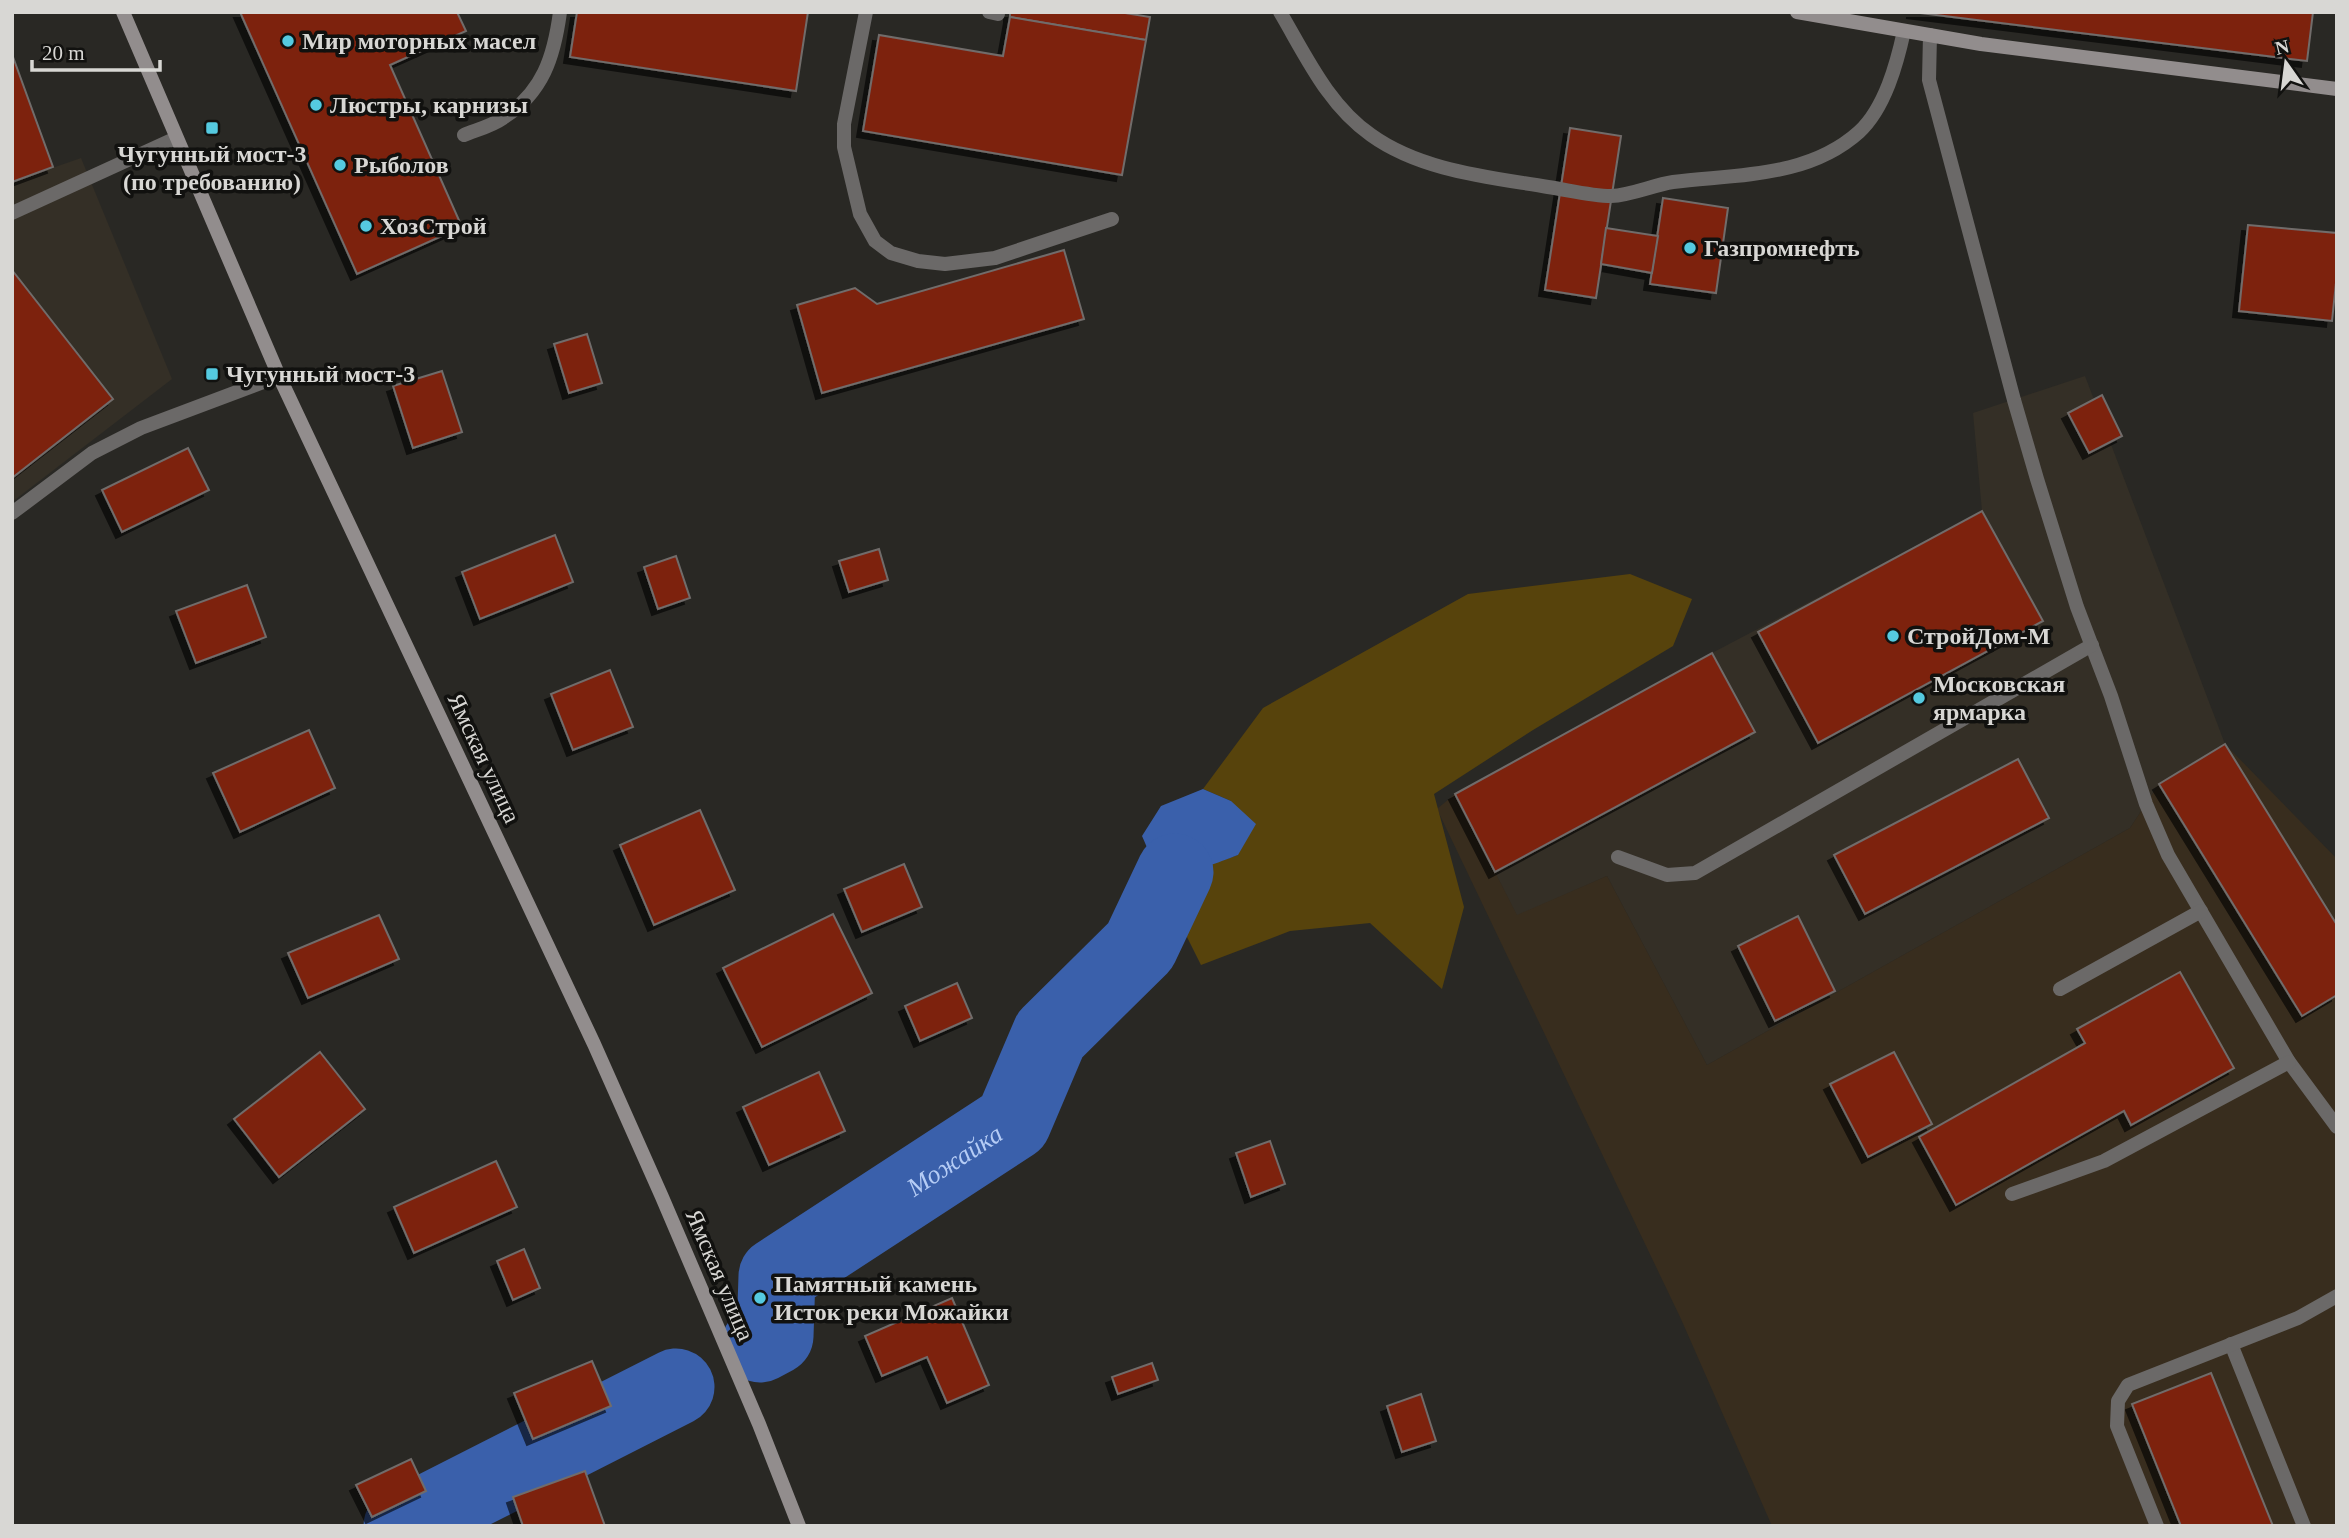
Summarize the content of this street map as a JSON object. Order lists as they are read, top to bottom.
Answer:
{
  "streets": {
    "main road": ["Ямская улица"]
  },
  "water": ["Можайка"],
  "places": {
    "other": [
      "Мир моторных масел",
      "Люстры, карнизы",
      "Рыболов",
      "ХозСтрой",
      "Газпромнефть",
      "СтройДом-М",
      "Московская ярмарка",
      "Памятный камень Исток реки Можайки"
    ],
    "transit": ["Чугунный мост-3 (по требованию)", "Чугунный мост-3"]
  },
  "scale_bar": "20 m",
  "north": "top"
}
